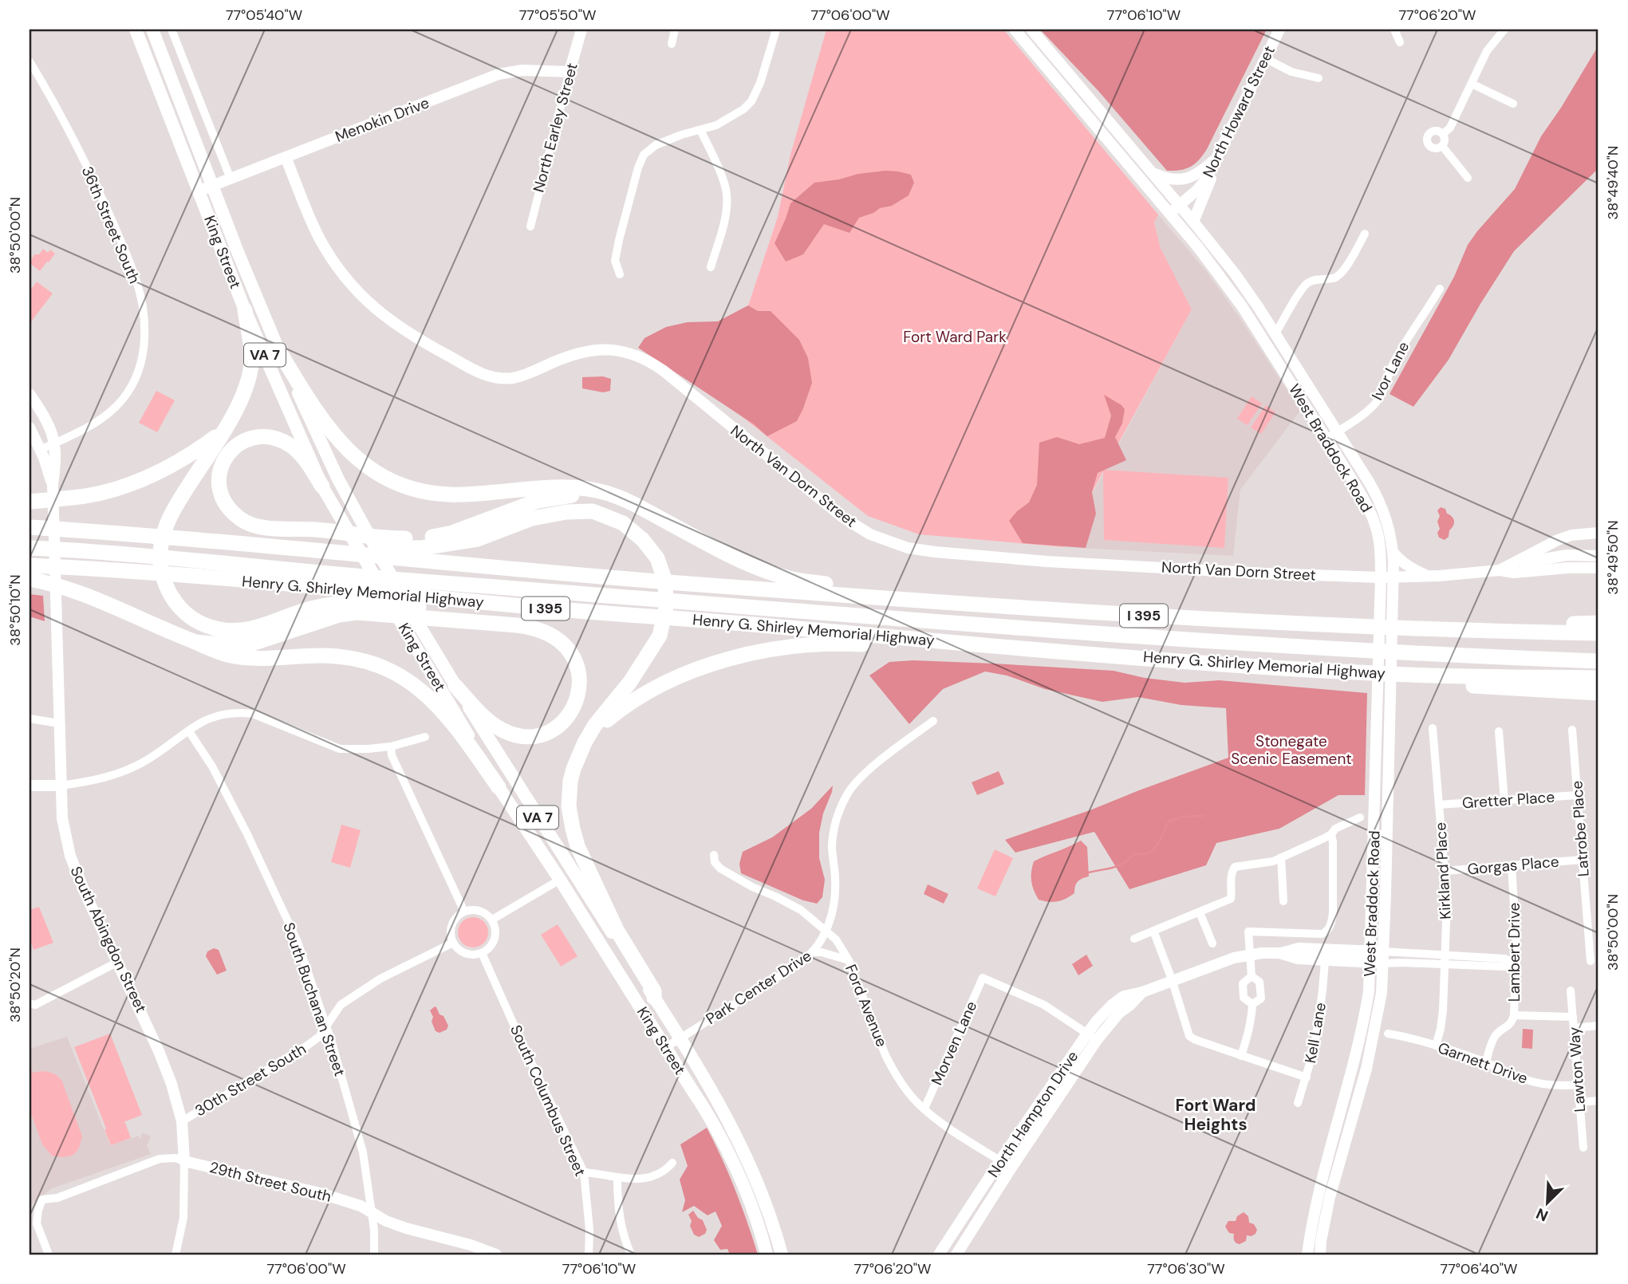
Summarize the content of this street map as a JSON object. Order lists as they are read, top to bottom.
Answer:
{
  "streets": {
    "highway": ["Henry G. Shirley Memorial Highway", "I 395"],
    "main road": [
      "North Howard Street",
      "Menokin Drive",
      "North Earley Street",
      "King Street",
      "VA 7",
      "West Braddock Road",
      "North Van Dorn Street",
      "South Abingdon Street",
      "North Hampton Drive",
      "29th Street South"
    ],
    "street": [
      "36th Street South",
      "Ivor Lane",
      "Gretter Place",
      "Latrobe Place",
      "Gorgas Place",
      "Kirkland Place",
      "Lambert Drive",
      "Park Center Drive",
      "South Buchanan Street",
      "Ford Avenue",
      "Kell Lane",
      "Morven Lane",
      "Garnett Drive",
      "Lawton Way",
      "30th Street South",
      "South Columbus Street"
    ]
  },
  "crossings": [
    ["North Howard Street", "West Braddock Road"],
    ["Menokin Drive", "North Earley Street"],
    ["Menokin Drive", "King Street"],
    ["Menokin Drive", "North Van Dorn Street"],
    ["King Street", "Park Center Drive"],
    ["Ivor Lane", "West Braddock Road"],
    ["West Braddock Road", "North Van Dorn Street"],
    ["West Braddock Road", "North Hampton Drive"],
    ["Gretter Place", "Latrobe Place"],
    ["Gretter Place", "Kirkland Place"],
    ["Latrobe Place", "Gorgas Place"],
    ["Gorgas Place", "Kirkland Place"],
    ["Gorgas Place", "Lambert Drive"],
    ["Kirkland Place", "Garnett Drive"],
    ["Kirkland Place", "North Hampton Drive"],
    ["South Abingdon Street", "30th Street South"],
    ["South Abingdon Street", "29th Street South"],
    ["Lambert Drive", "Garnett Drive"],
    ["Lambert Drive", "North Hampton Drive"],
    ["Park Center Drive", "Ford Avenue"],
    ["South Buchanan Street", "30th Street South"],
    ["South Buchanan Street", "29th Street South"],
    ["Ford Avenue", "Morven Lane"],
    ["Ford Avenue", "North Hampton Drive"],
    ["Kell Lane", "North Hampton Drive"],
    ["Morven Lane", "North Hampton Drive"],
    ["Garnett Drive", "Lawton Way"],
    ["30th Street South", "South Columbus Street"]
  ],
  "districts": ["Fort Ward Heights"],
  "parks": ["Fort Ward Park", "Stonegate Scenic Easement"],
  "north": "bottom left",
  "coordinates": [
    "77°05'40\"W",
    "77°05'50\"W",
    "77°06'00\"W",
    "77°06'10\"W",
    "77°06'20\"W",
    "38°49'40\"N",
    "38°50'00\"N",
    "38°49'50\"N",
    "38°50'10\"N",
    "38°50'20\"N",
    "77°06'30\"W",
    "77°06'40\"W"
  ]
}
